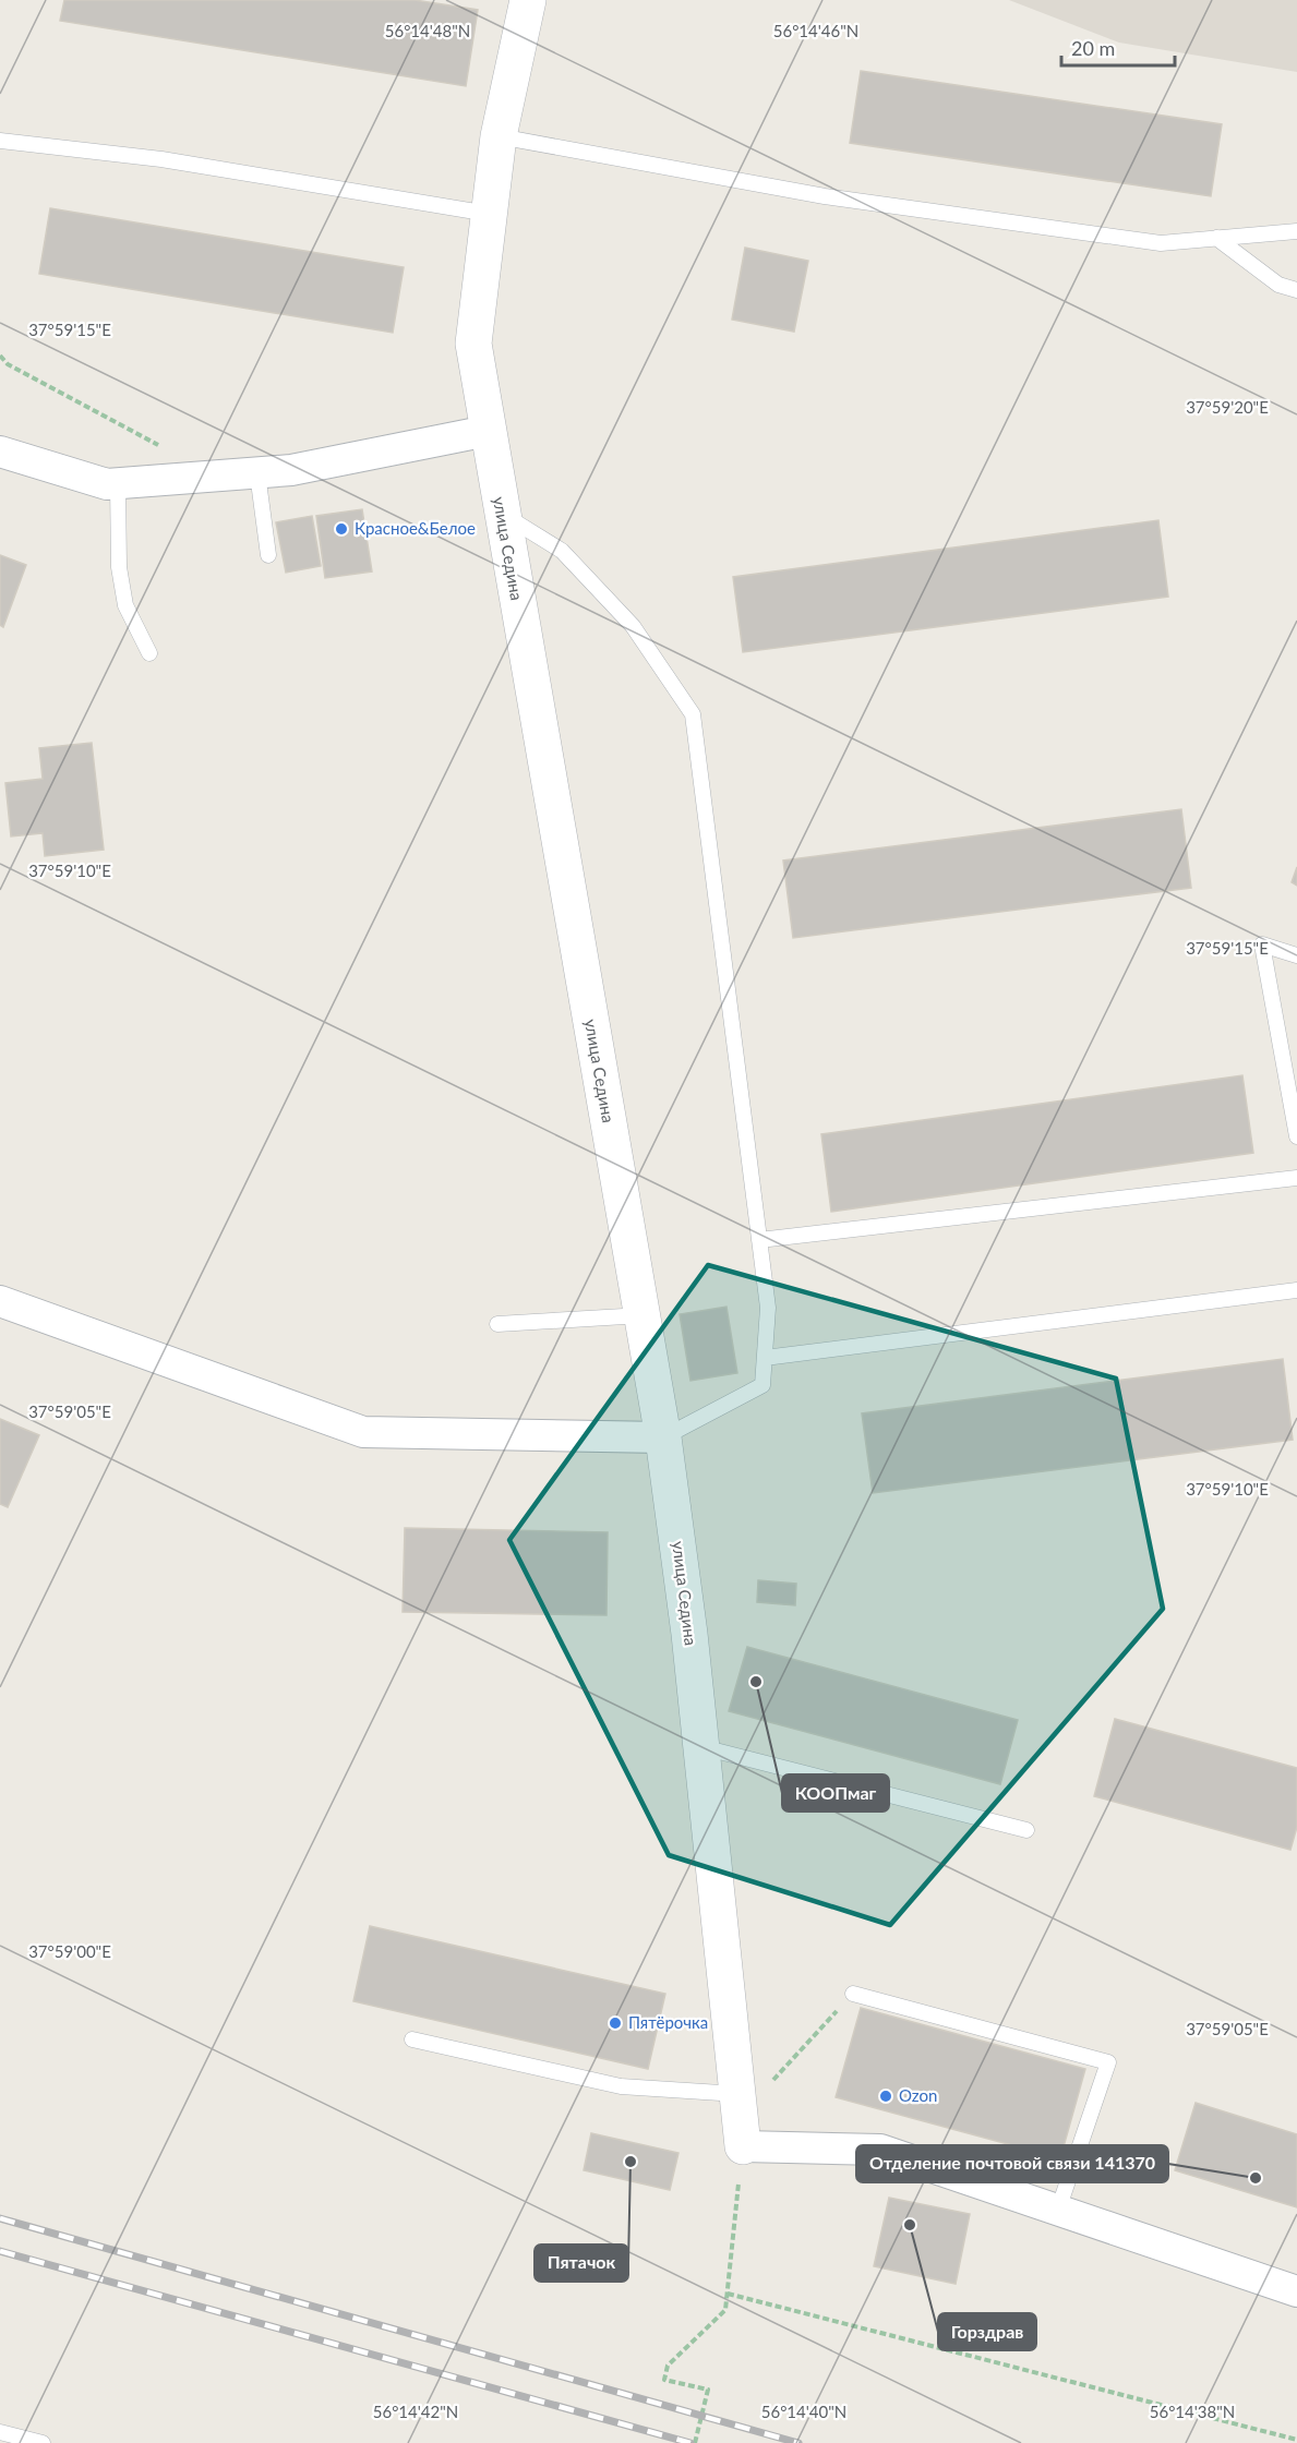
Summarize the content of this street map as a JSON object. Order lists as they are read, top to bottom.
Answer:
{
  "streets": {
    "street": ["улица Седина"]
  },
  "places": [
    "Красное&Белое",
    "КООПмаг",
    "Пятёрочка",
    "Ozon",
    "Пятачок",
    "Отделение почтовой связи 141370",
    "Горздрав"
  ],
  "scale_bar": "20 m",
  "coordinates": [
    "56°14'48\"N",
    "56°14'46\"N",
    "37°59'15\"E",
    "37°59'20\"E",
    "37°59'10\"E",
    "37°59'05\"E",
    "37°59'00\"E",
    "56°14'42\"N",
    "56°14'40\"N",
    "56°14'38\"N"
  ]
}
